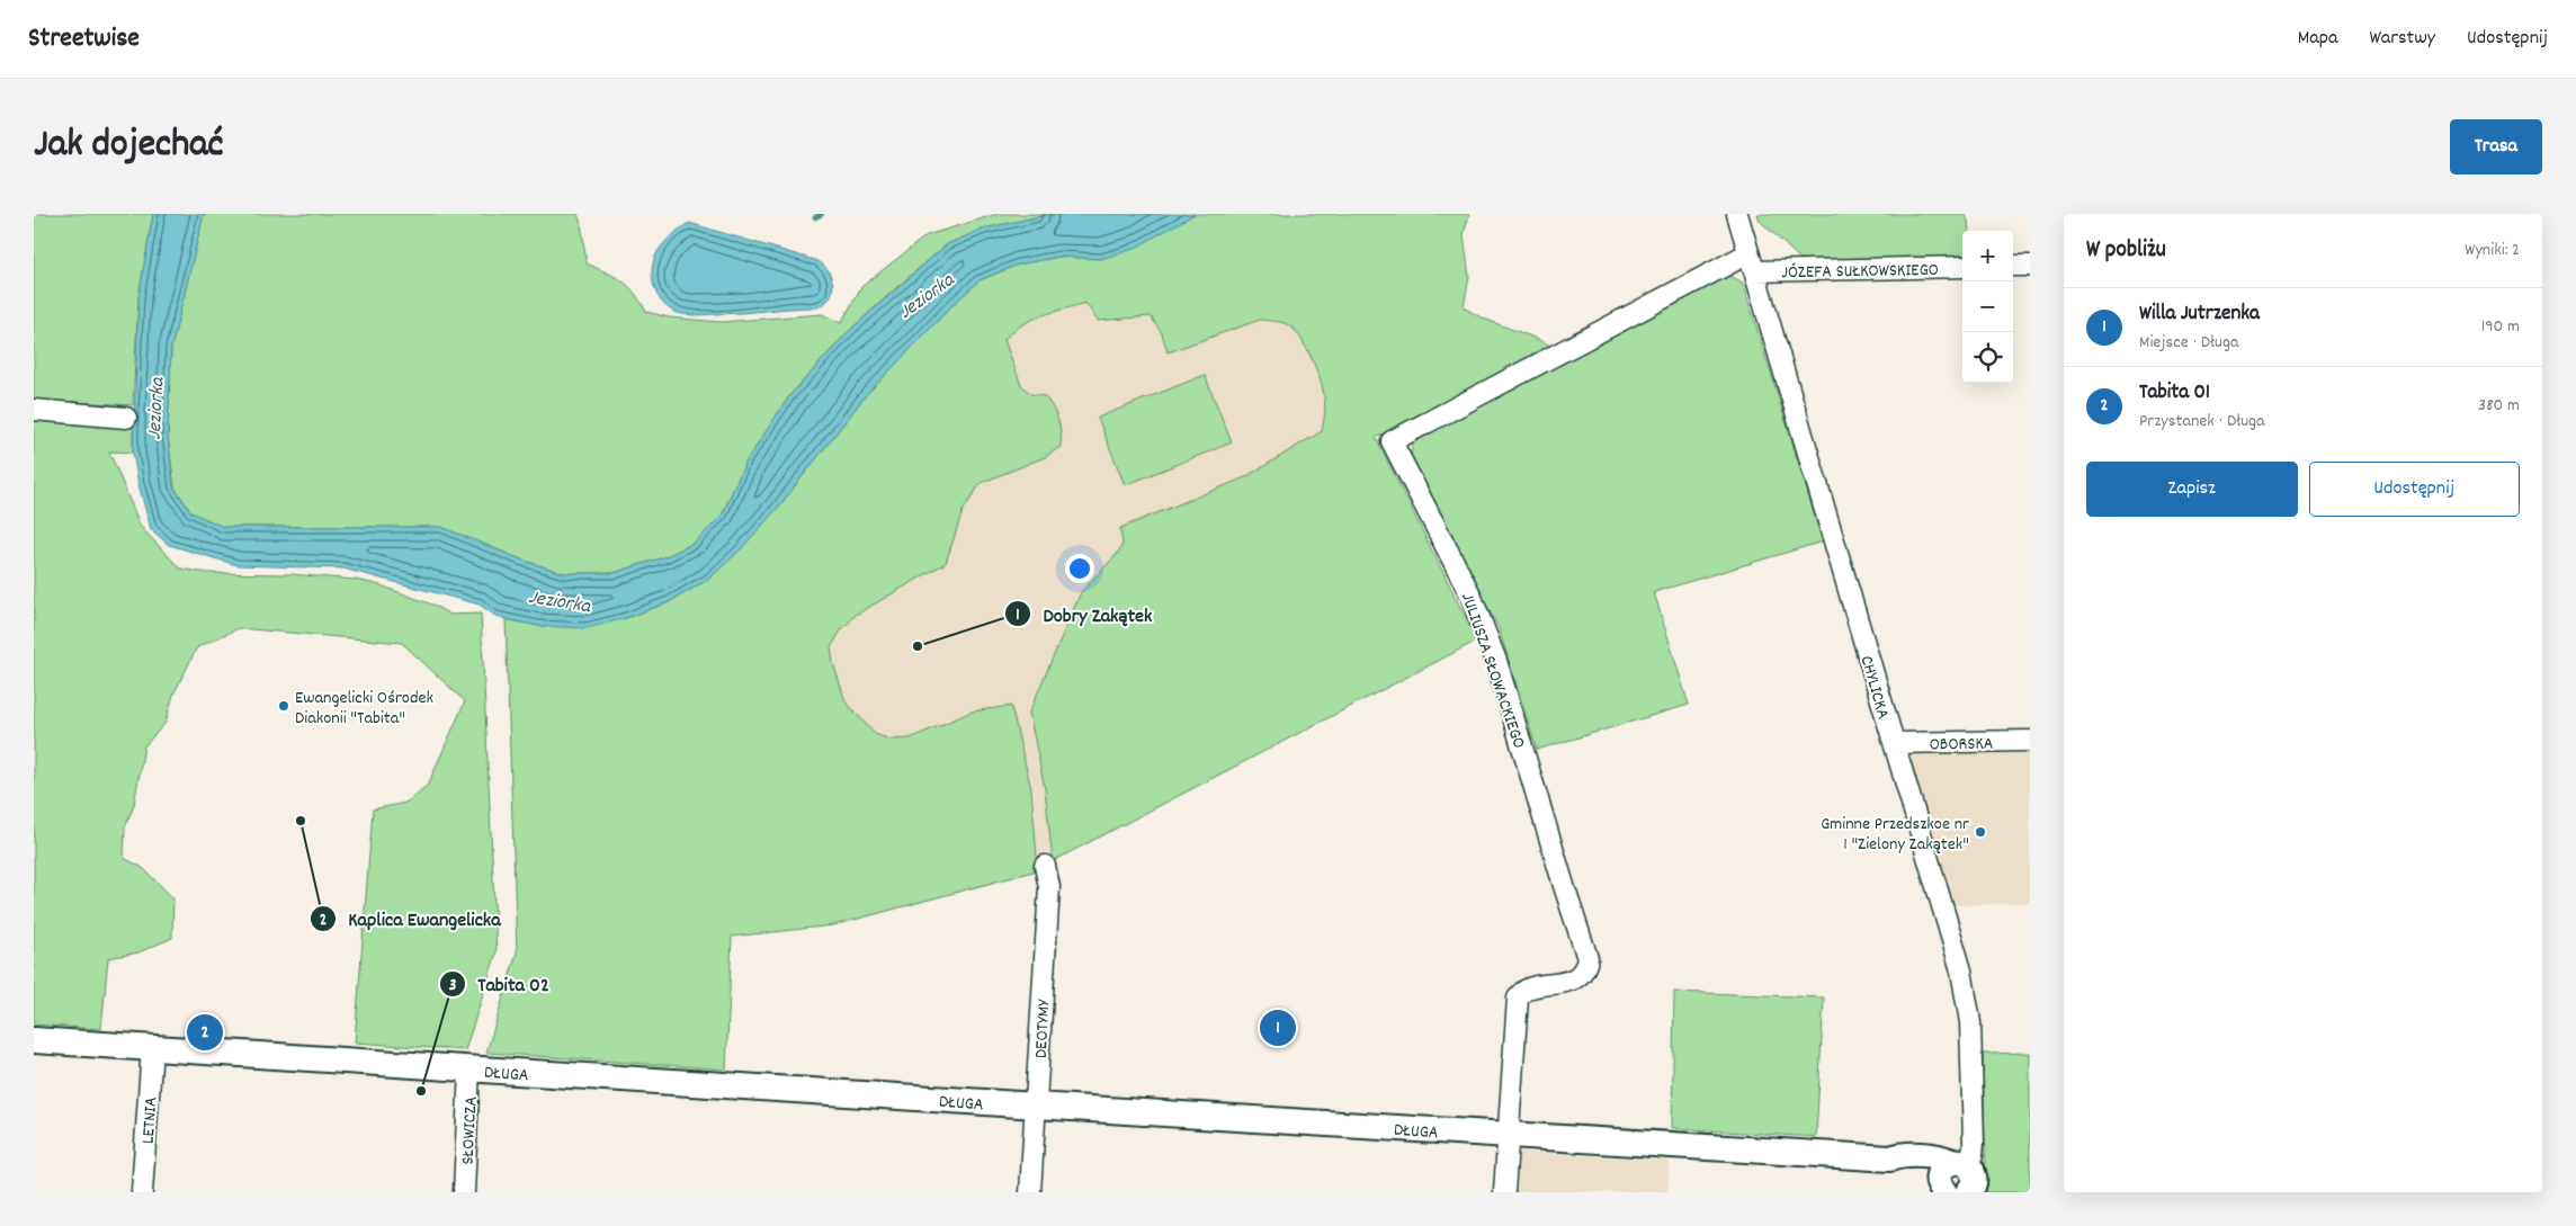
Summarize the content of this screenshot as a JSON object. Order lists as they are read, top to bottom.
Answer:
{
  "streets": {
    "street": [
      "JÓZEFA SUŁKOWSKIEGO",
      "JULIUSZA SŁOWACKIEGO",
      "CHYLICKA",
      "OBORSKA",
      "DEOTYMY",
      "DŁUGA",
      "LETNIA",
      "SŁOWICZA"
    ]
  },
  "crossings": [
    ["JÓZEFA SUŁKOWSKIEGO", "JULIUSZA SŁOWACKIEGO"],
    ["JÓZEFA SUŁKOWSKIEGO", "CHYLICKA"],
    ["JULIUSZA SŁOWACKIEGO", "CHYLICKA"],
    ["JULIUSZA SŁOWACKIEGO", "DŁUGA"],
    ["CHYLICKA", "OBORSKA"],
    ["CHYLICKA", "DŁUGA"],
    ["DEOTYMY", "DŁUGA"],
    ["DŁUGA", "LETNIA"],
    ["DŁUGA", "SŁOWICZA"]
  ],
  "water": ["Jeziorka"],
  "places": [
    "Dobry Zakątek",
    "Ewangelicki Ośrodek Diakonii \"Tabita\"",
    "Kaplica Ewangelicka",
    "Gminne Przedszkoe nr 1 \"Zielony Zakątek\"",
    "Tabita 02"
  ],
  "page": {
    "header": "Streetwise",
    "nav": ["Mapa", "Warstwy", "Udostępnij"],
    "title": "Jak dojechać",
    "buttons": [
      "Trasa",
      ["Zapisz", "Udostępnij"]
    ],
    "heading": ["W pobliżu", "Wyniki: 2"],
    "map_buttons": ["+", "−"],
    "list": [
      {
        "mark": "1",
        "name": "Willa Jutrzenka",
        "note": "Miejsce · Długa",
        "value": "190 m"
      },
      {
        "mark": "2",
        "name": "Tabita 01",
        "note": "Przystanek · Długa",
        "value": "380 m"
      }
    ],
    "pins": ["1", "2"]
  }
}
